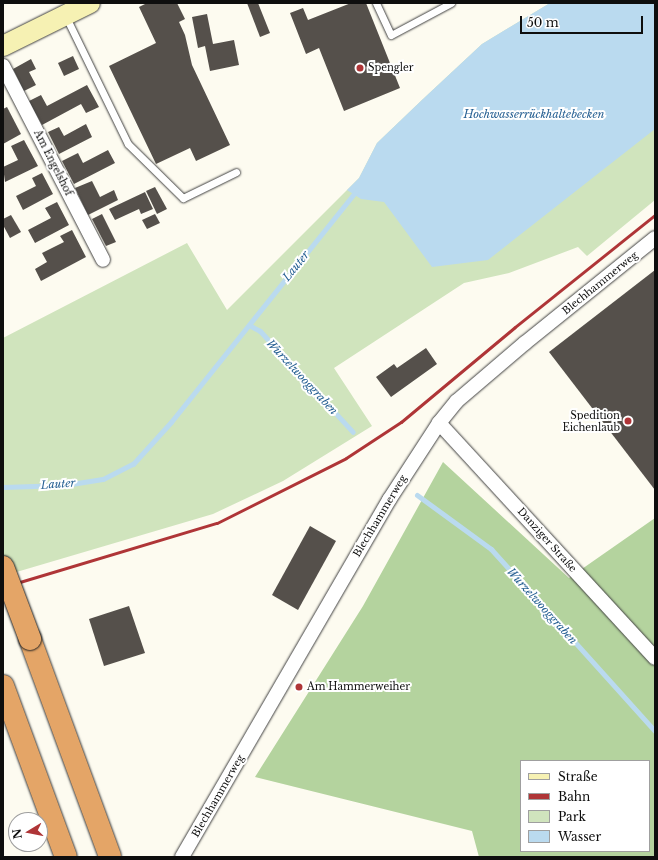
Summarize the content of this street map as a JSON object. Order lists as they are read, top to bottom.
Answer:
{
  "streets": {
    "street": ["Am Engelshof", "Blechhammerweg", "Danziger Straße"]
  },
  "crossings": [
    ["Blechhammerweg", "Danziger Straße"]
  ],
  "water": ["Hochwasserrückhaltebecken", "Lauter", "Wurzelwooggraben"],
  "places": ["Spengler", "Spedition Eichenlaub", "Am Hammerweiher"],
  "legend": [
    "Straße",
    "Bahn",
    "Park",
    "Wasser"
  ],
  "scale_bar": "50 m",
  "north": "left"
}
